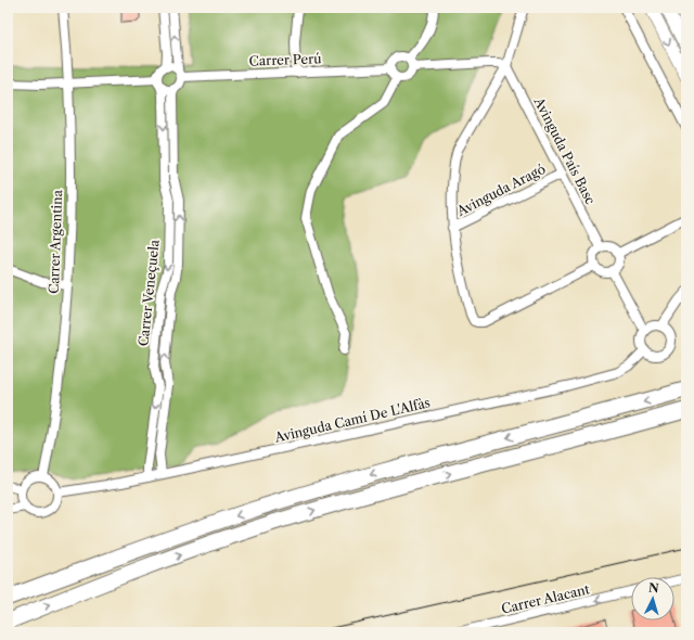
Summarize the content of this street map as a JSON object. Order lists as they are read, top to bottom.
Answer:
{
  "streets": {
    "street": [
      "Carrer Perú",
      "Avinguda País Basc",
      "Avinguda Aragó",
      "Carrer Argentina",
      "Carrer Veneçuela",
      "Avinguda Camí De L'Alfàs",
      "Carrer Alacant"
    ]
  },
  "crossings": [
    ["Carrer Perú", "Carrer Veneçuela"],
    ["Avinguda País Basc", "Avinguda Aragó"],
    ["Carrer Argentina", "Avinguda Camí De L'Alfàs"],
    ["Carrer Veneçuela", "Avinguda Camí De L'Alfàs"]
  ],
  "one_way": ["Carrer Alacant"],
  "north": "top"
}
